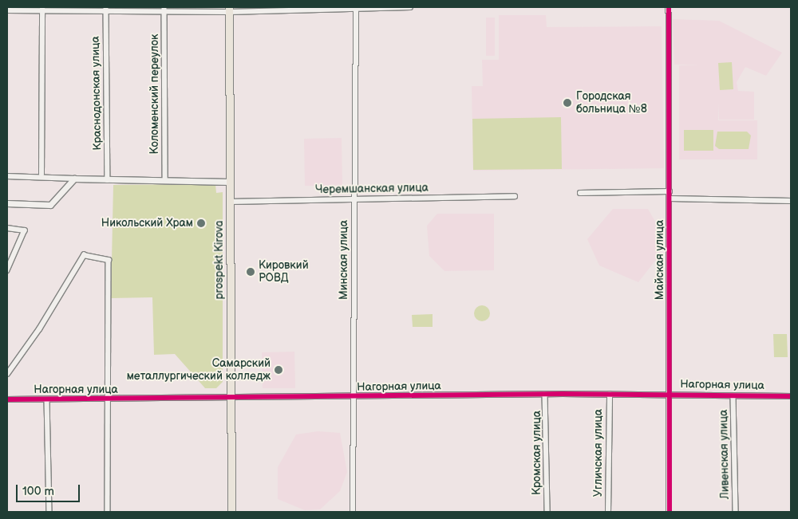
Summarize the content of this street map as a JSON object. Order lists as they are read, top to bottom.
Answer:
{
  "streets": {
    "main road": ["prospekt Kirova"],
    "street": [
      "Краснодонская улица",
      "Коломенский переулок",
      "Черемшанская улица",
      "Минская улица",
      "Майская улица",
      "Нагорная улица",
      "Кромская улица",
      "Угличская улица",
      "Ливенская улица"
    ]
  },
  "crossings": [
    ["Черемшанская улица", "prospekt Kirova"],
    ["Черемшанская улица", "Минская улица"],
    ["prospekt Kirova", "Нагорная улица"],
    ["Минская улица", "Нагорная улица"],
    ["Майская улица", "Нагорная улица"],
    ["Нагорная улица", "Кромская улица"],
    ["Нагорная улица", "Угличская улица"],
    ["Нагорная улица", "Ливенская улица"]
  ],
  "places": [
    "Городская больница №8",
    "Никольский Храм",
    "Кировкий РОВД",
    "Самарский металлургический колледж"
  ],
  "scale_bar": "100 m"
}
